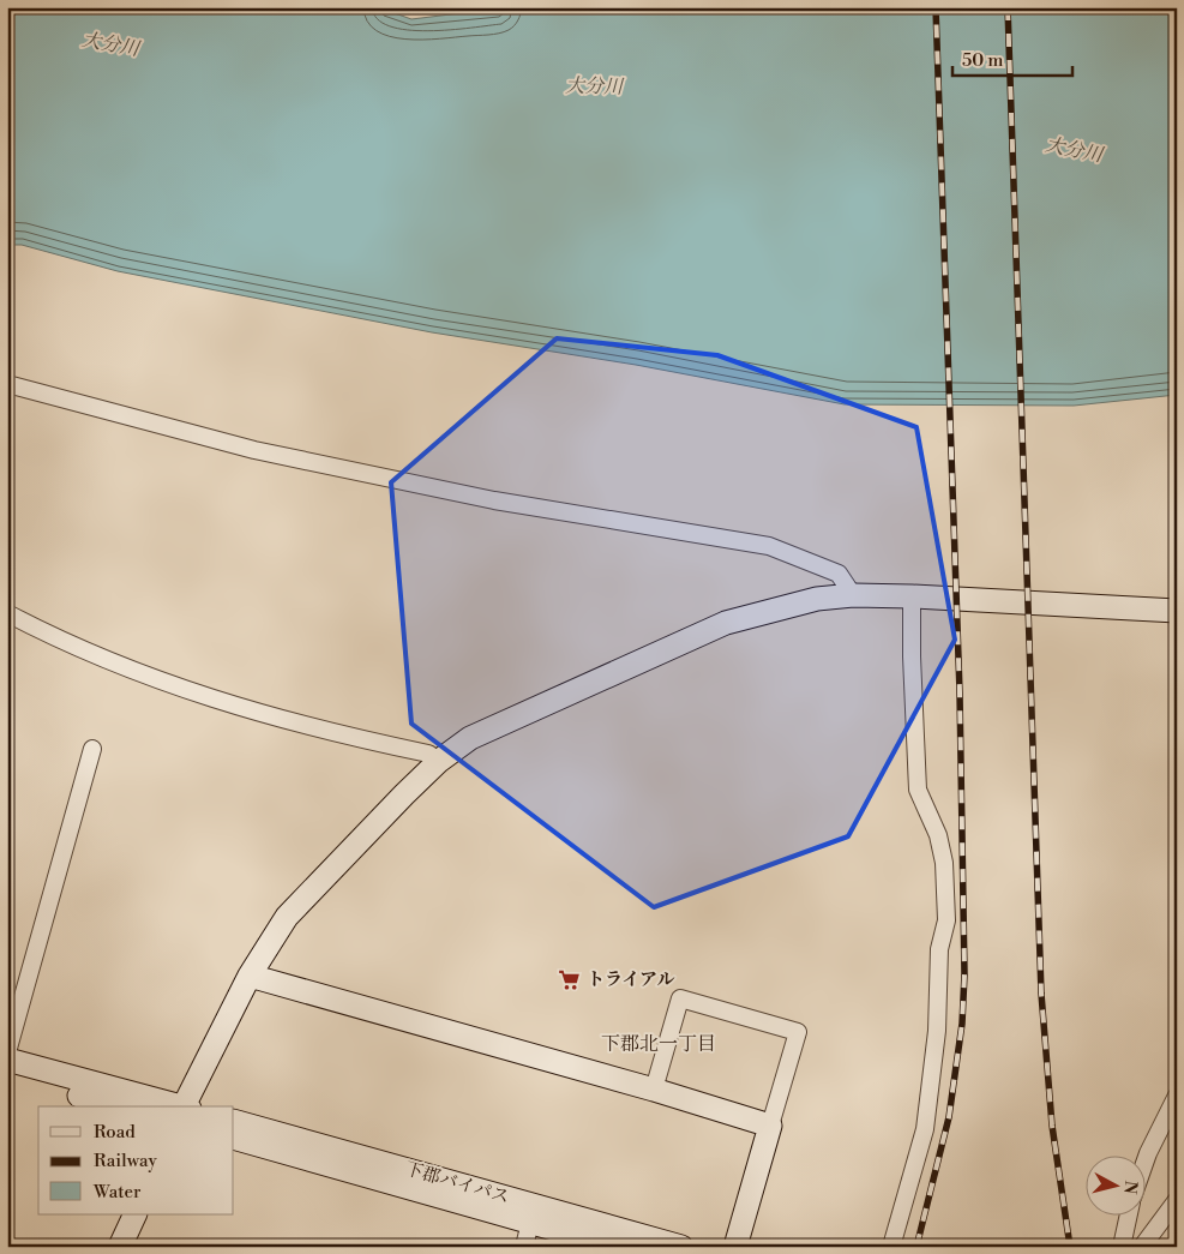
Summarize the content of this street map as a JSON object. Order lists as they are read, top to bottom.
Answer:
{
  "streets": {
    "street": ["下郡バイパス"]
  },
  "districts": ["下郡北一丁目"],
  "water": ["大分川"],
  "places": {
    "supermarket": ["トライアル"]
  },
  "legend": ["Road", "Railway", "Water"],
  "scale_bar": "50 m",
  "north": "right"
}
